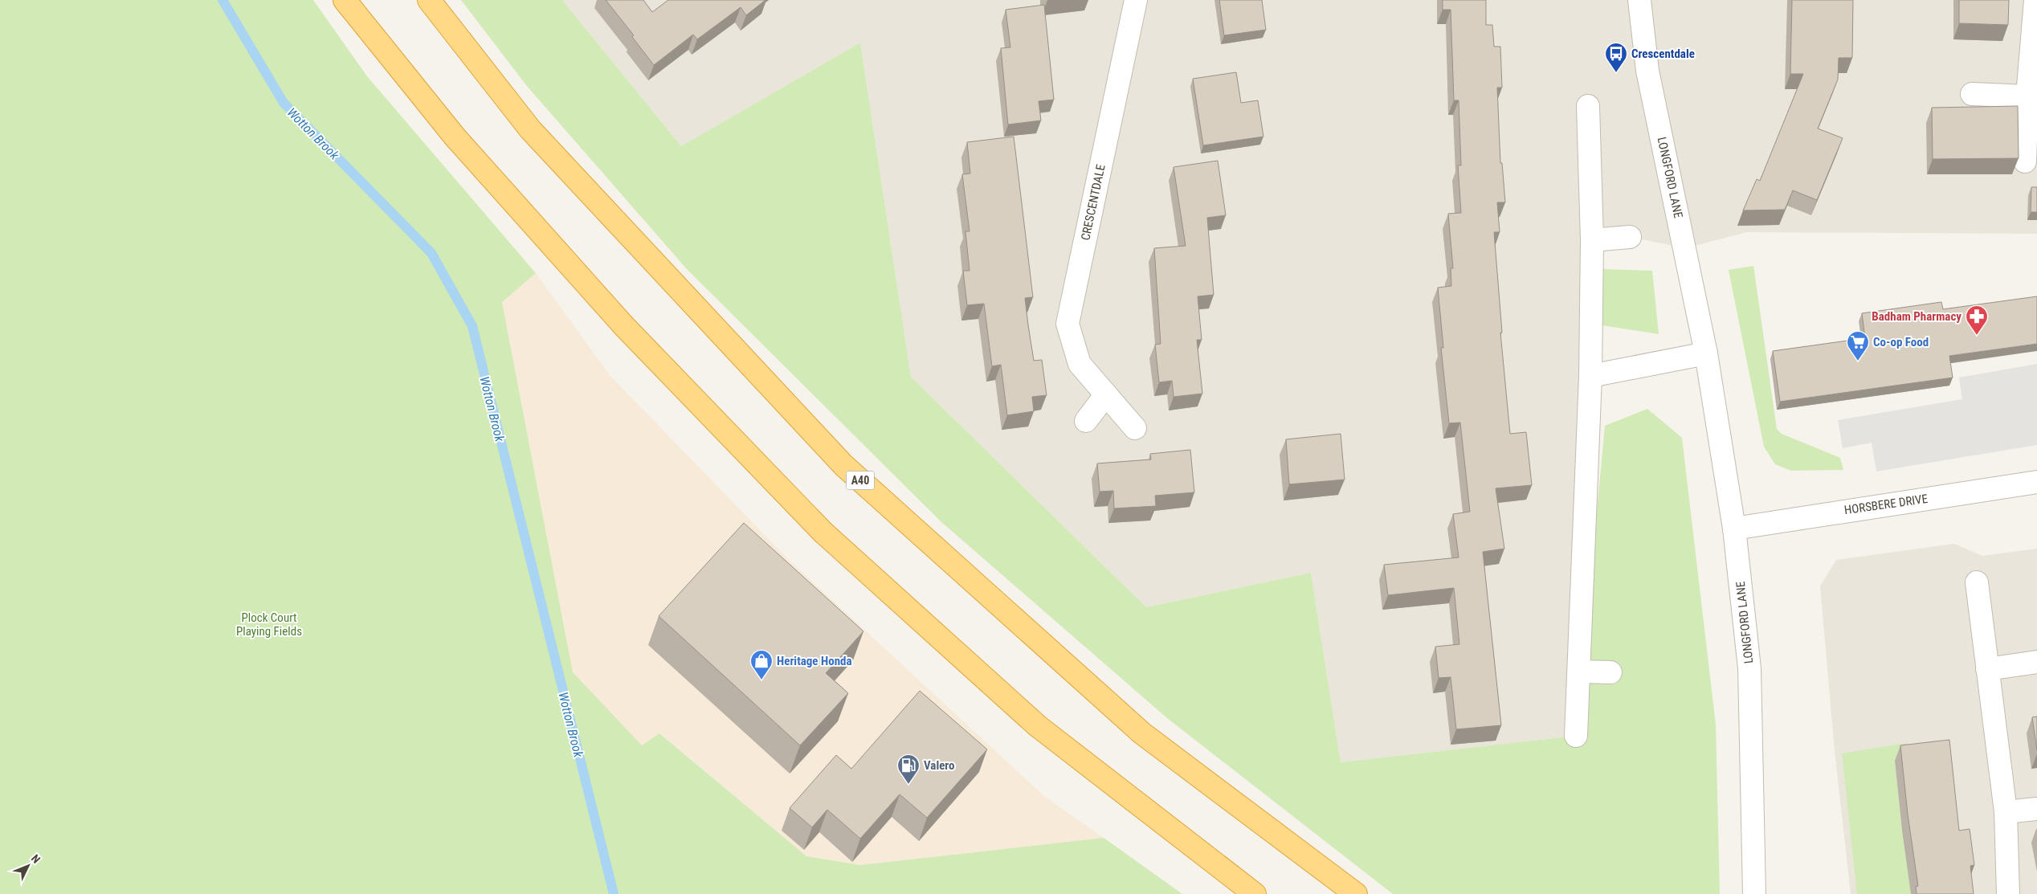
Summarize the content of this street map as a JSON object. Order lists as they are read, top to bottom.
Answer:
{
  "streets": {
    "highway": ["A40"],
    "street": ["LONGFORD LANE", "CRESCENTDALE", "HORSBERE DRIVE"]
  },
  "crossings": [
    ["LONGFORD LANE", "HORSBERE DRIVE"]
  ],
  "water": ["Wotton Brook"],
  "parks": ["Plock Court Playing Fields"],
  "places": {
    "bus stop": ["Crescentdale"],
    "pharmacy": ["Badham Pharmacy"],
    "supermarket": ["Co-op Food"],
    "shop": ["Heritage Honda"],
    "fuel station": ["Valero"]
  },
  "north": "top right"
}
